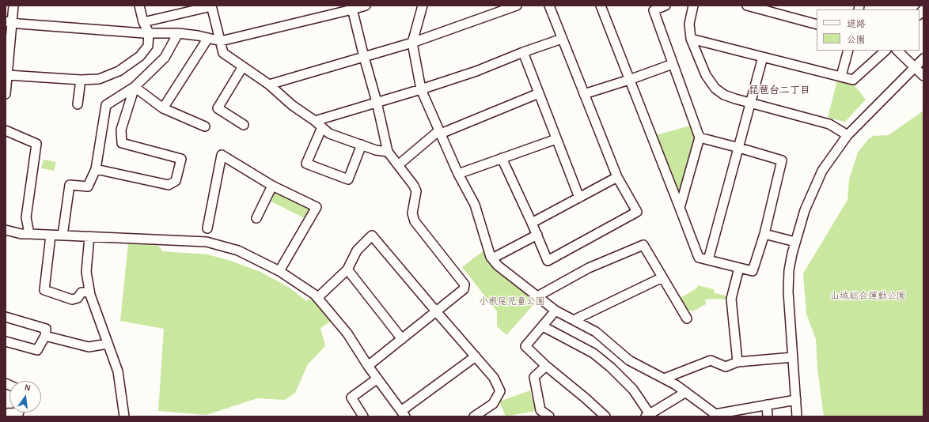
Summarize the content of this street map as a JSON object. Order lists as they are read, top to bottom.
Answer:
{
  "districts": ["琵琶台二丁目"],
  "parks": ["山城総合運動公園", "小根尾児童公園"],
  "legend": ["道路", "公園"],
  "north": "top"
}
